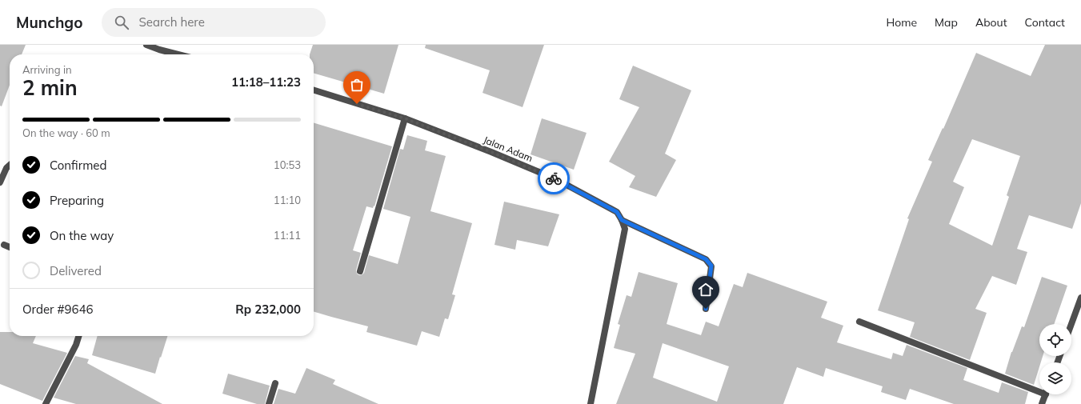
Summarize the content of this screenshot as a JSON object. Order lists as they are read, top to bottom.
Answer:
{
  "streets": {
    "street": ["Jalan Adam"]
  },
  "page": {
    "header": "Munchgo",
    "search": "Search here",
    "nav": [
      "Home",
      "Map",
      "About",
      "Contact"
    ],
    "heading": ["2 min", "Arriving in", "11:18–11:23"],
    "panel": ["Order #9646", "Rp 232,000"],
    "bar": "On the way · 60 m",
    "list": [
      ["Confirmed", "10:53"],
      ["Preparing", "11:10"],
      ["On the way", "11:11"],
      "Delivered"
    ]
  }
}
